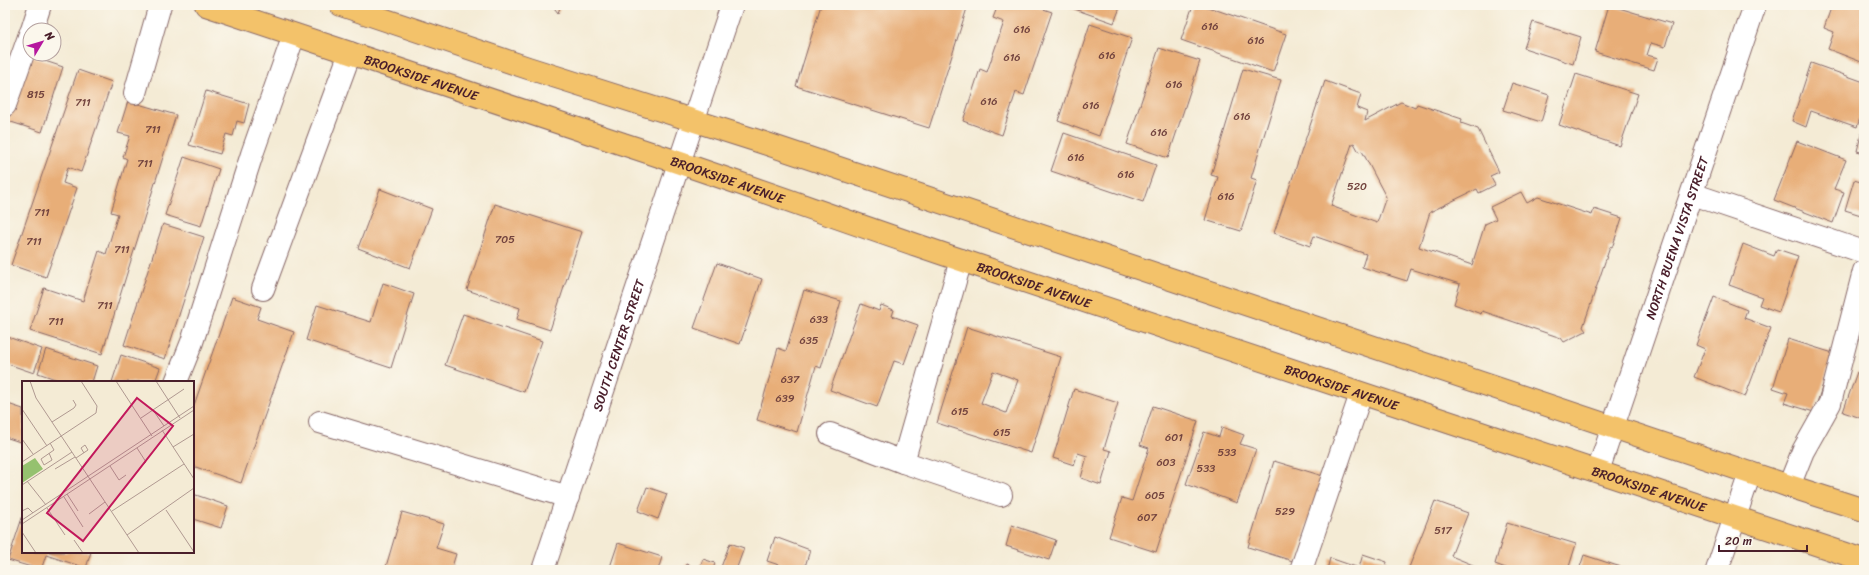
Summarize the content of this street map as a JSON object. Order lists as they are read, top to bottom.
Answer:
{
  "streets": {
    "main road": ["BROOKSIDE AVENUE"],
    "street": ["NORTH BUENA VISTA STREET", "SOUTH CENTER STREET"]
  },
  "crossings": [
    ["BROOKSIDE AVENUE", "NORTH BUENA VISTA STREET"],
    ["BROOKSIDE AVENUE", "SOUTH CENTER STREET"]
  ],
  "house_numbers": [
    "616",
    "616",
    "616",
    "616",
    "616",
    "616",
    "815",
    "616",
    "711",
    "616",
    "616",
    "711",
    "616",
    "616",
    "711",
    "616",
    "520",
    "616",
    "711",
    "705",
    "711",
    "711",
    "711",
    "633",
    "711",
    "635",
    "637",
    "639",
    "615",
    "615",
    "601",
    "533",
    "603",
    "533",
    "605",
    "529",
    "607",
    "517"
  ],
  "scale_bar": "20 m",
  "north": "top right"
}
